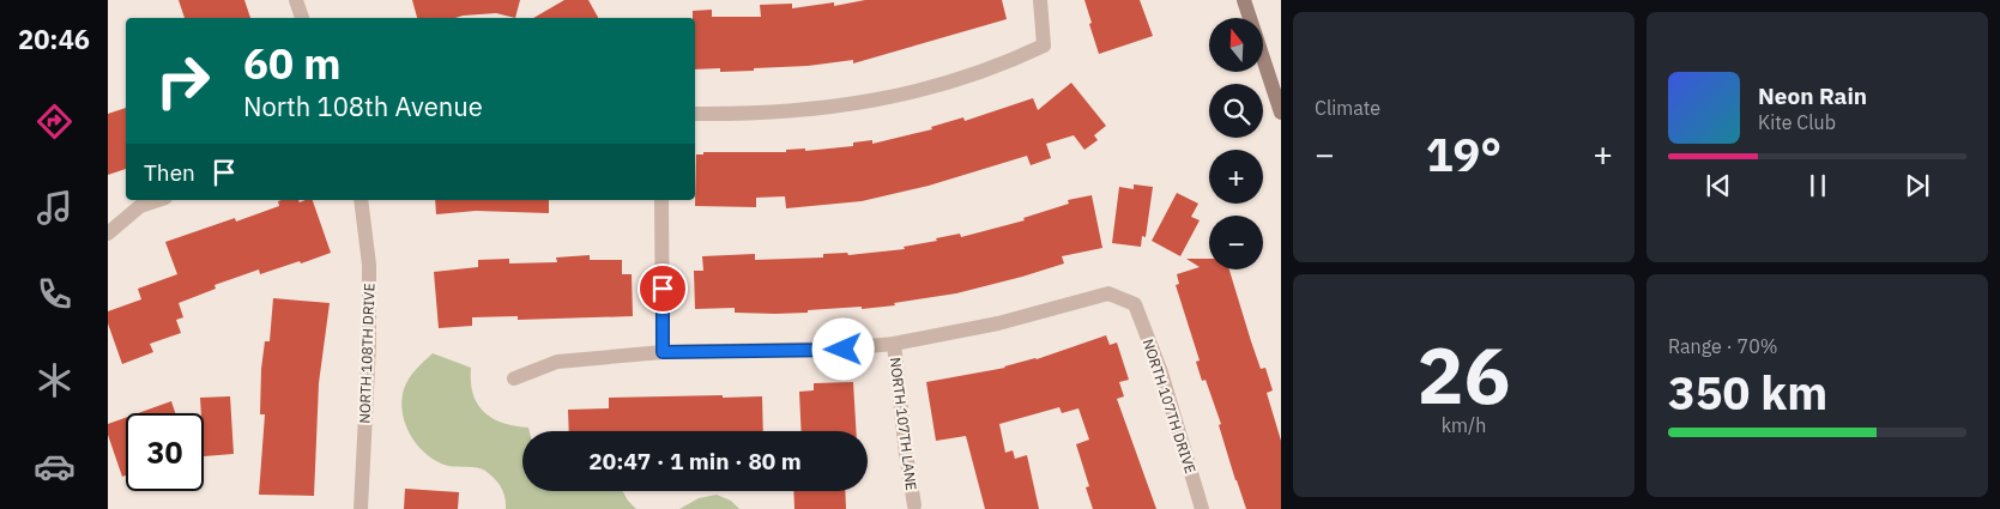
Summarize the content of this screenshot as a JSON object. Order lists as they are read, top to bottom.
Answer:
{
  "streets": {
    "street": ["NORTH 108TH DRIVE", "NORTH 107TH DRIVE", "NORTH 107TH LANE"]
  },
  "crossings": [
    ["NORTH 107TH DRIVE", "NORTH 107TH LANE"]
  ],
  "north": "top",
  "page": {
    "tabs": "20:46",
    "tile": [
      "Climate",
      ["26", "km/h"],
      ["Range · 70%", "350 km"]
    ],
    "map_buttons": ["+", "−"],
    "turn": ["60 m", "North 108th Avenue"],
    "song": ["Neon Rain", "Kite Club"],
    "heat": ["−", "19°", "+"],
    "then": "Then",
    "limit": "30",
    "trip": "20:47 · 1 min · 80 m"
  }
}
